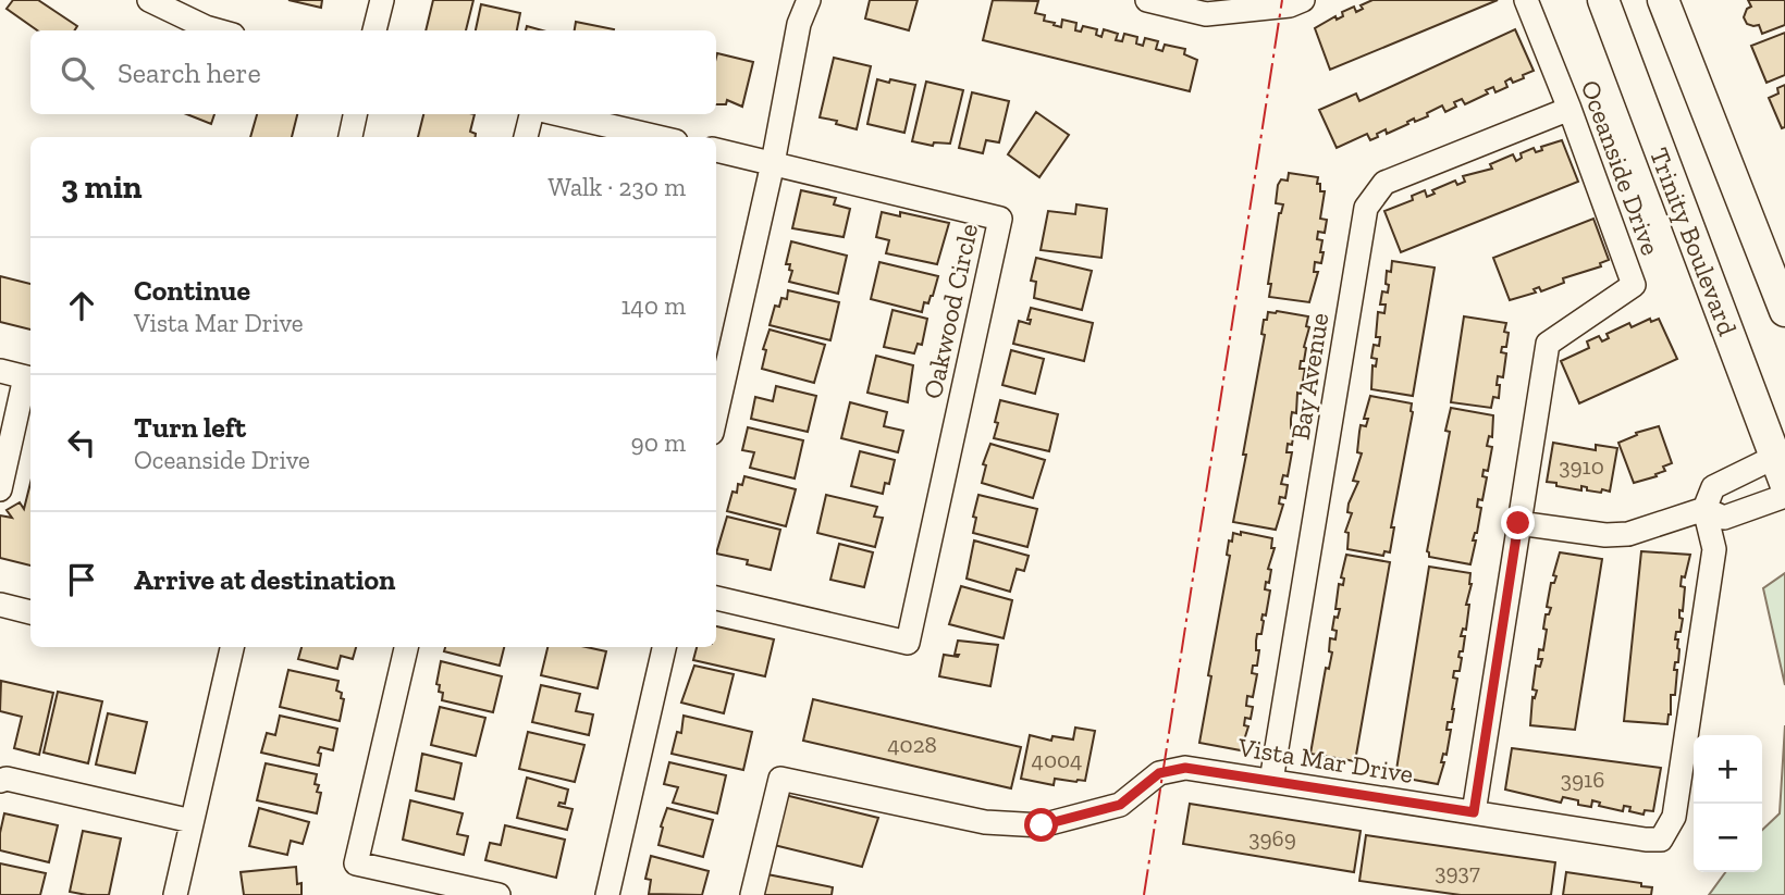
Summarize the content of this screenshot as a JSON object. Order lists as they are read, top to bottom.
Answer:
{
  "streets": {
    "main road": ["Trinity Boulevard"],
    "street": [
      "Oceanside Drive",
      "Oakwood Circle",
      "Bay Avenue",
      "Vista Mar Drive"
    ]
  },
  "crossings": [
    ["Oceanside Drive", "Bay Avenue"],
    ["Oceanside Drive", "Vista Mar Drive"],
    ["Bay Avenue", "Vista Mar Drive"]
  ],
  "house_numbers": [
    "3910",
    "4028",
    "4004",
    "3916",
    "3969",
    "3937"
  ],
  "page": {
    "search": "Search here",
    "heading": ["3 min", "Walk · 230 m"],
    "list": [
      ["Continue", "Vista Mar Drive", "140 m"],
      ["Turn left", "Oceanside Drive", "90 m"],
      "Arrive at destination"
    ],
    "map_buttons": ["+", "−"]
  }
}
